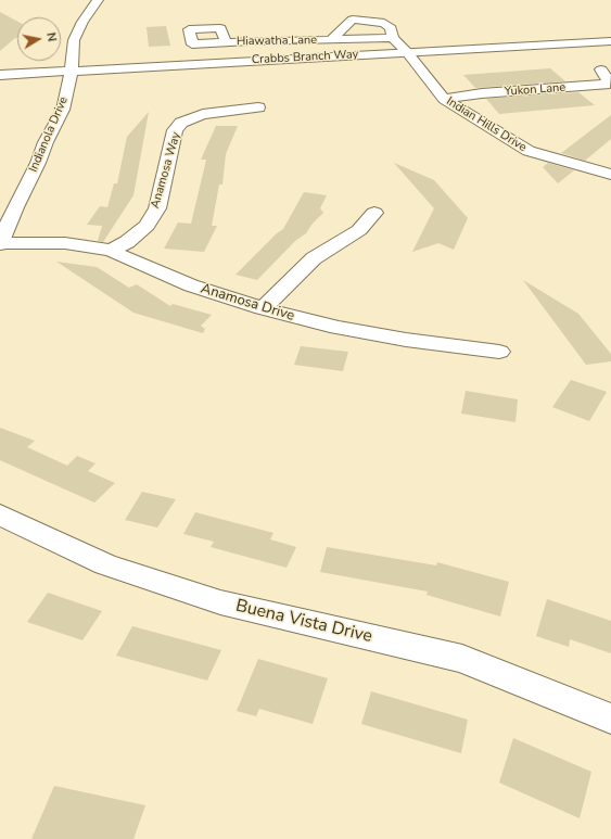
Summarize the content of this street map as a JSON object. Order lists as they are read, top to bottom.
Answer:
{
  "streets": {
    "street": [
      "Hiawatha Lane",
      "Crabbs Branch Way",
      "Yukon Lane",
      "Indian Hills Drive",
      "Indianola Drive",
      "Anamosa Way",
      "Anamosa Drive",
      "Buena Vista Drive"
    ]
  },
  "crossings": [
    ["Hiawatha Lane", "Crabbs Branch Way"],
    ["Hiawatha Lane", "Indian Hills Drive"],
    ["Crabbs Branch Way", "Indian Hills Drive"],
    ["Crabbs Branch Way", "Indianola Drive"],
    ["Yukon Lane", "Indian Hills Drive"],
    ["Indianola Drive", "Anamosa Drive"],
    ["Anamosa Way", "Anamosa Drive"]
  ],
  "north": "right"
}
